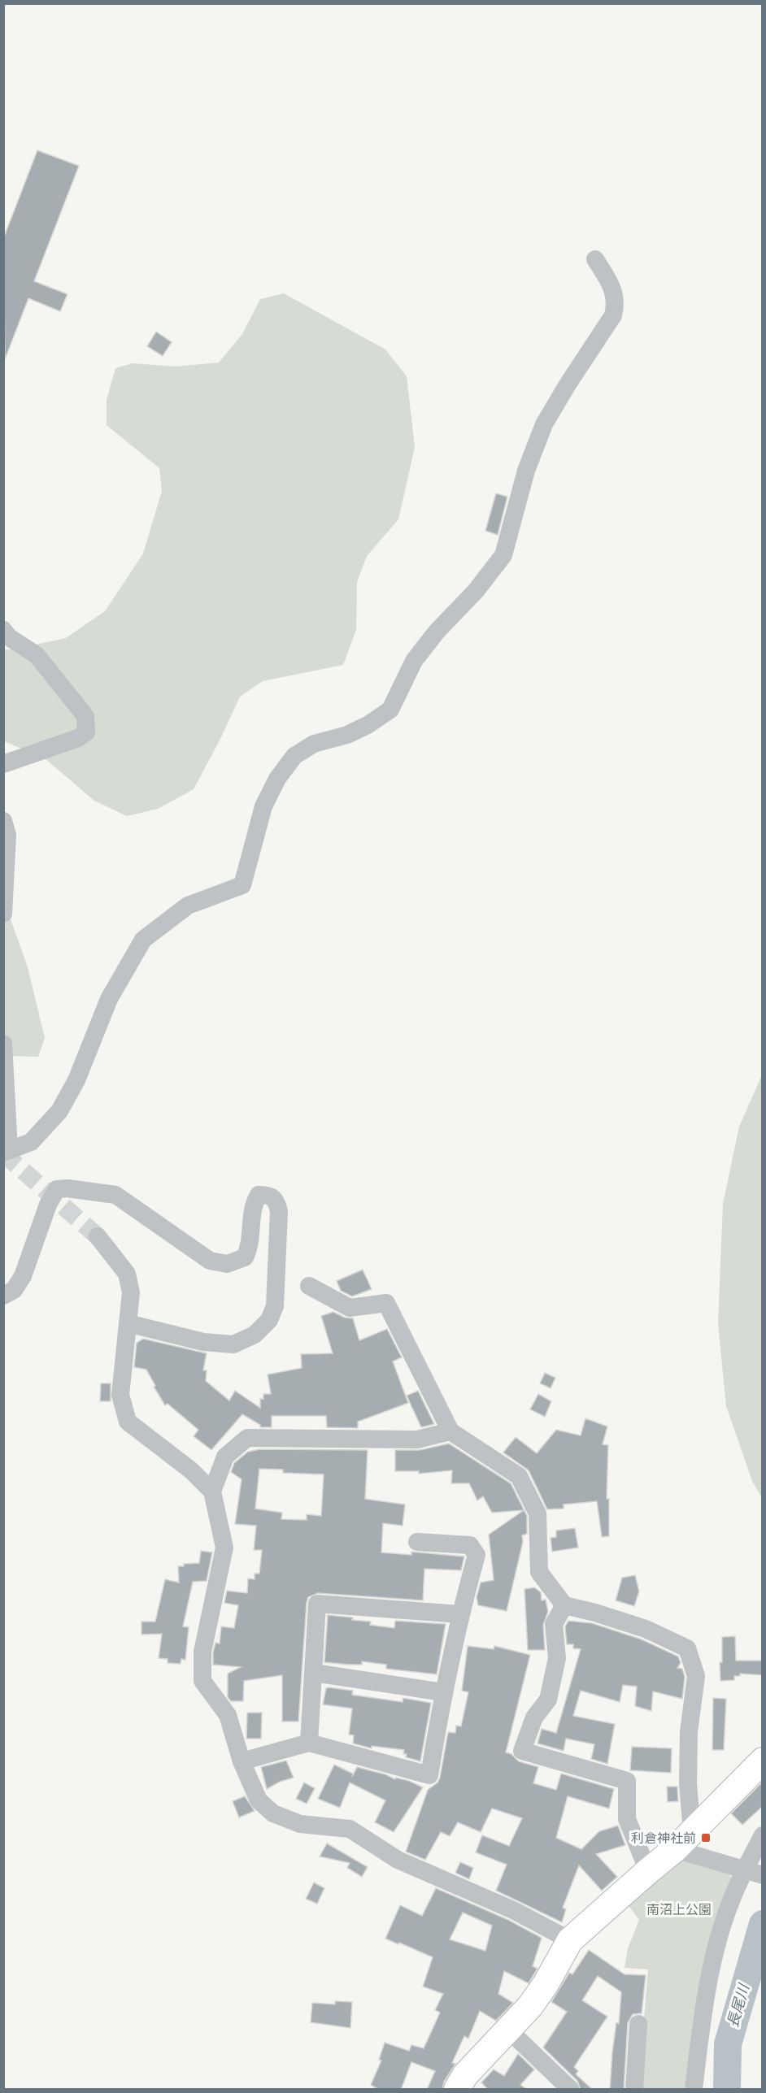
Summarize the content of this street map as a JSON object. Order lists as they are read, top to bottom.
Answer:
{
  "water": ["長尾川"],
  "parks": ["南沼上公園"],
  "places": {
    "transit": ["利倉神社前"]
  }
}
